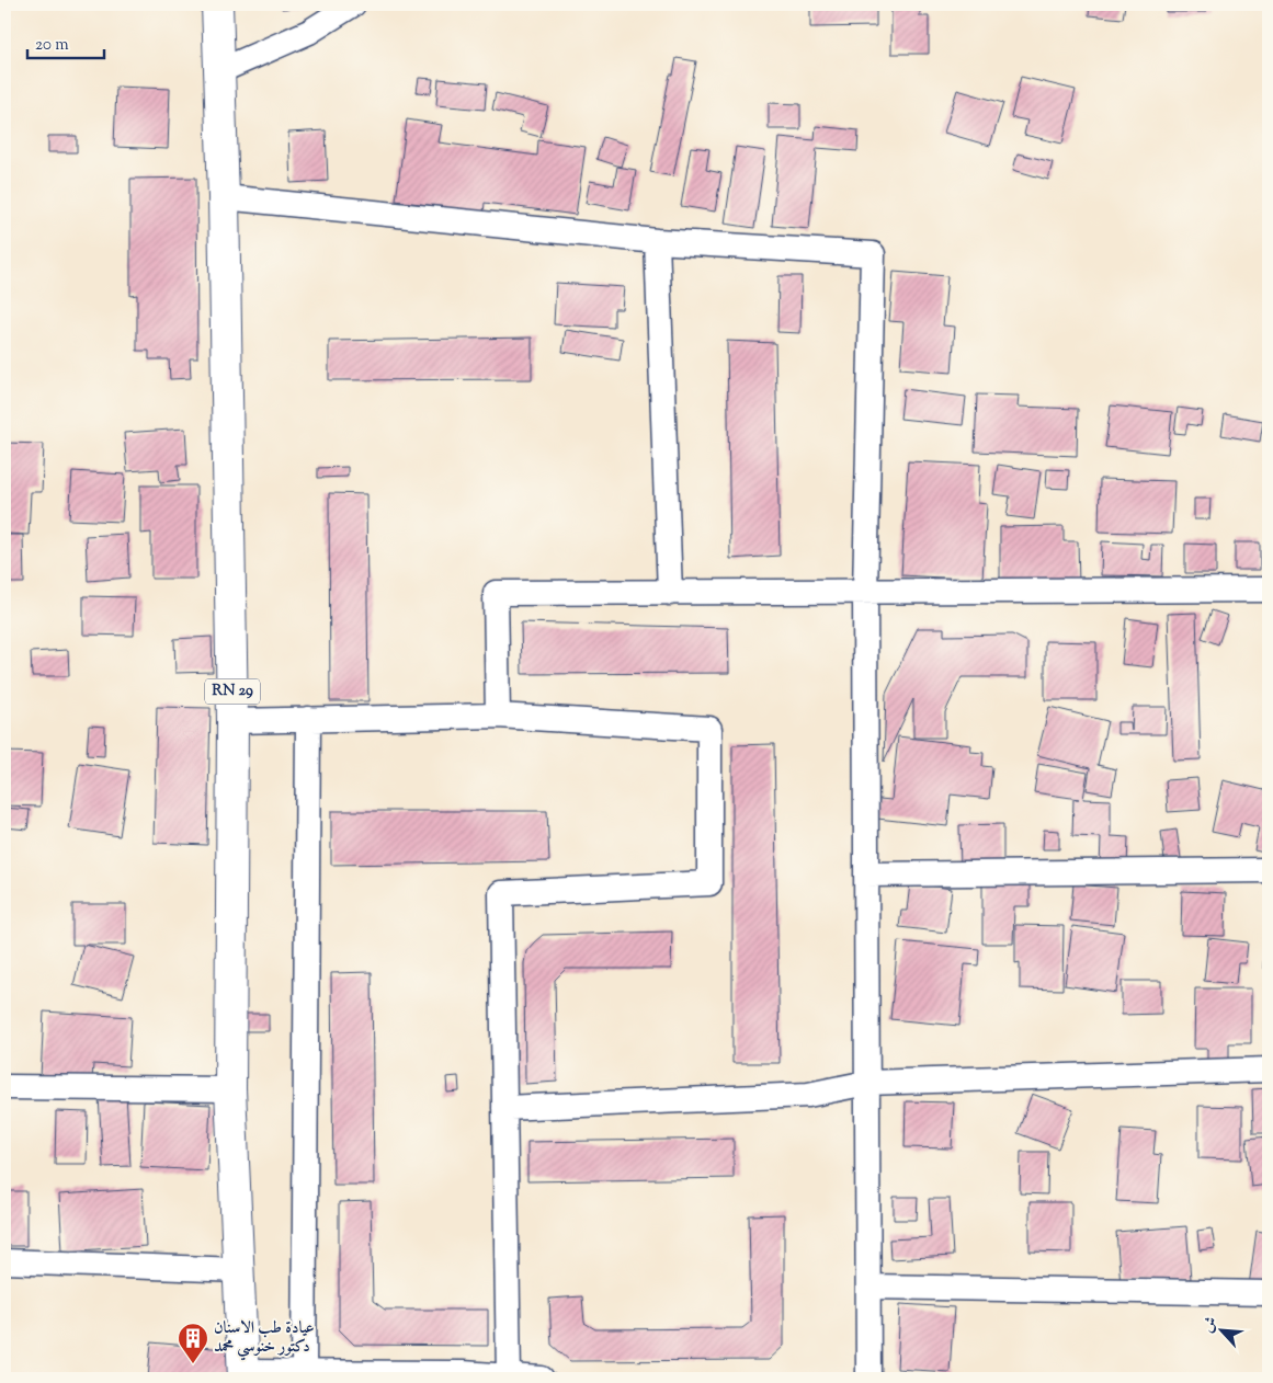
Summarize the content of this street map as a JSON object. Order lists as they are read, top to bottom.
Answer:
{
  "streets": {
    "main road": ["RN 29"]
  },
  "places": {
    "building": ["عيادة طب الاسنان دكتور خنوسي محمد"]
  },
  "scale_bar": "20 m",
  "north": "top left"
}
